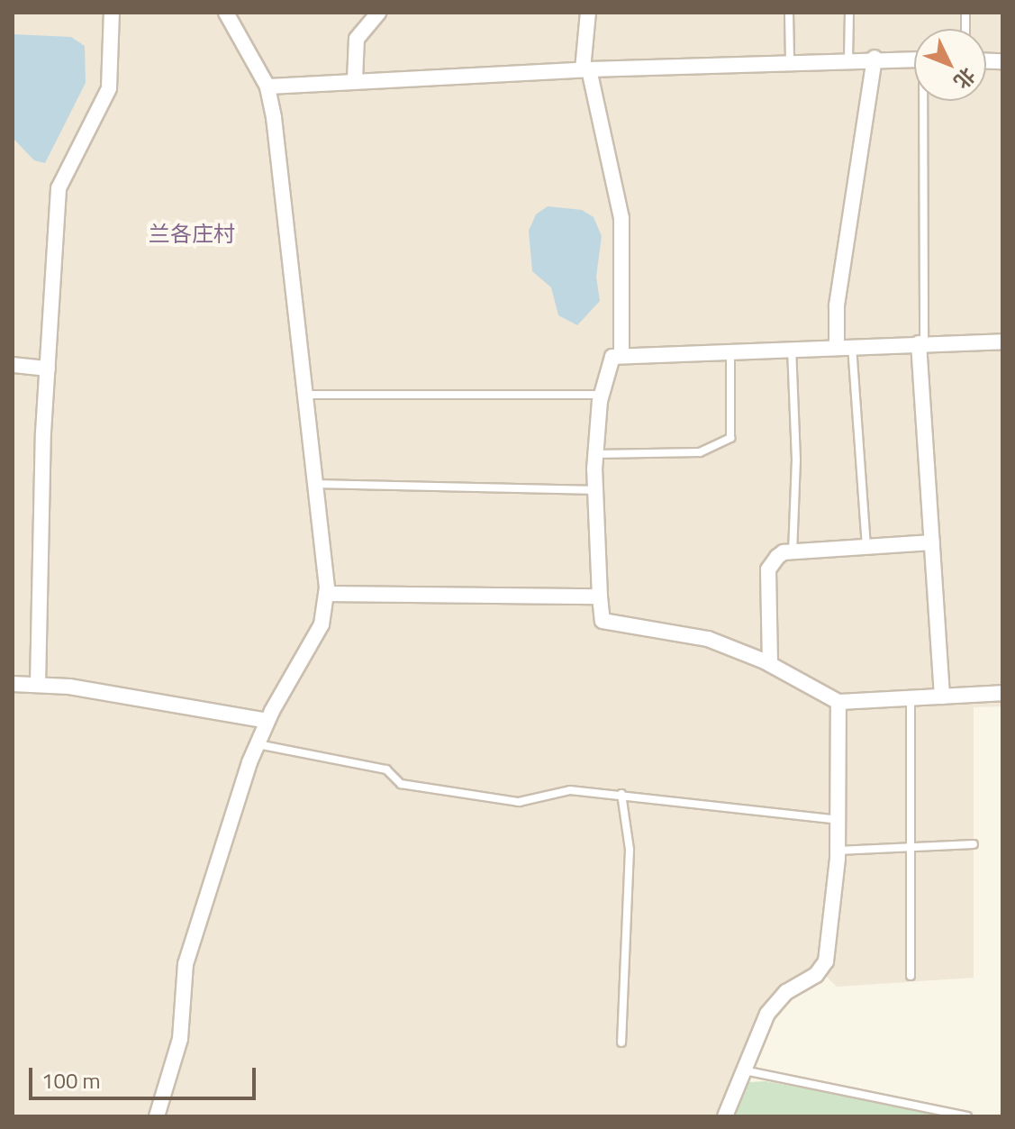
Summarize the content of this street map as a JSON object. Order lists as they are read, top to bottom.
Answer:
{
  "districts": ["兰各庄村"],
  "scale_bar": "100 m",
  "north": "bottom right"
}
